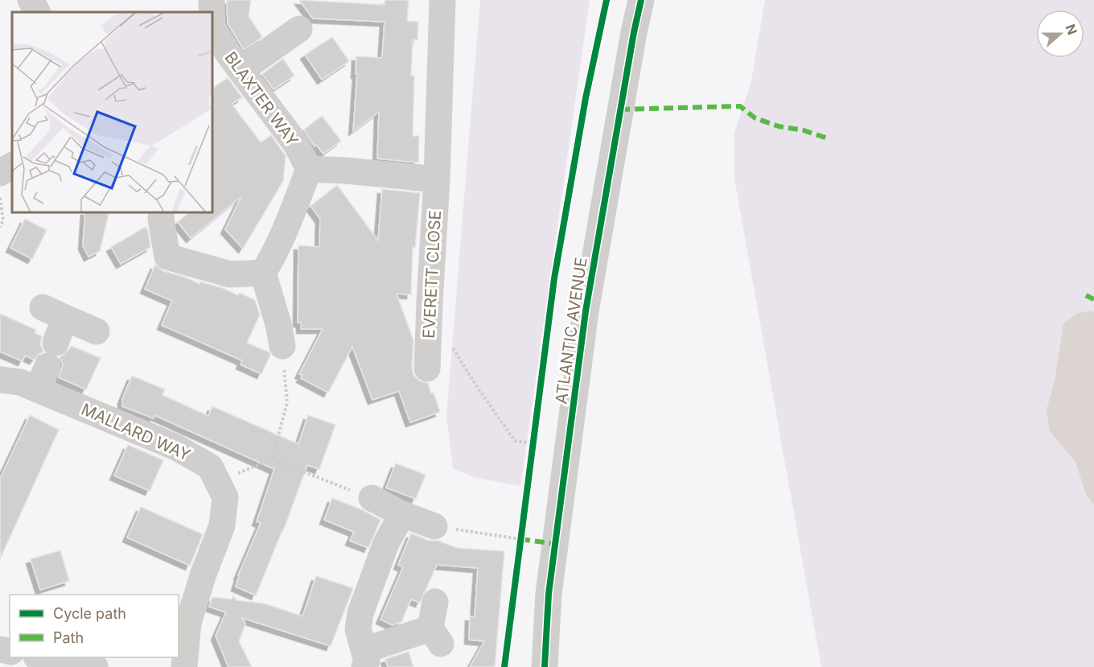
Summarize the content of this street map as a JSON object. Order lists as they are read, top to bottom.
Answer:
{
  "streets": {
    "street": [
      "BLAXTER WAY",
      "EVERETT CLOSE",
      "ATLANTIC AVENUE",
      "MALLARD WAY"
    ]
  },
  "legend": ["Cycle path", "Path"],
  "north": "right"
}
